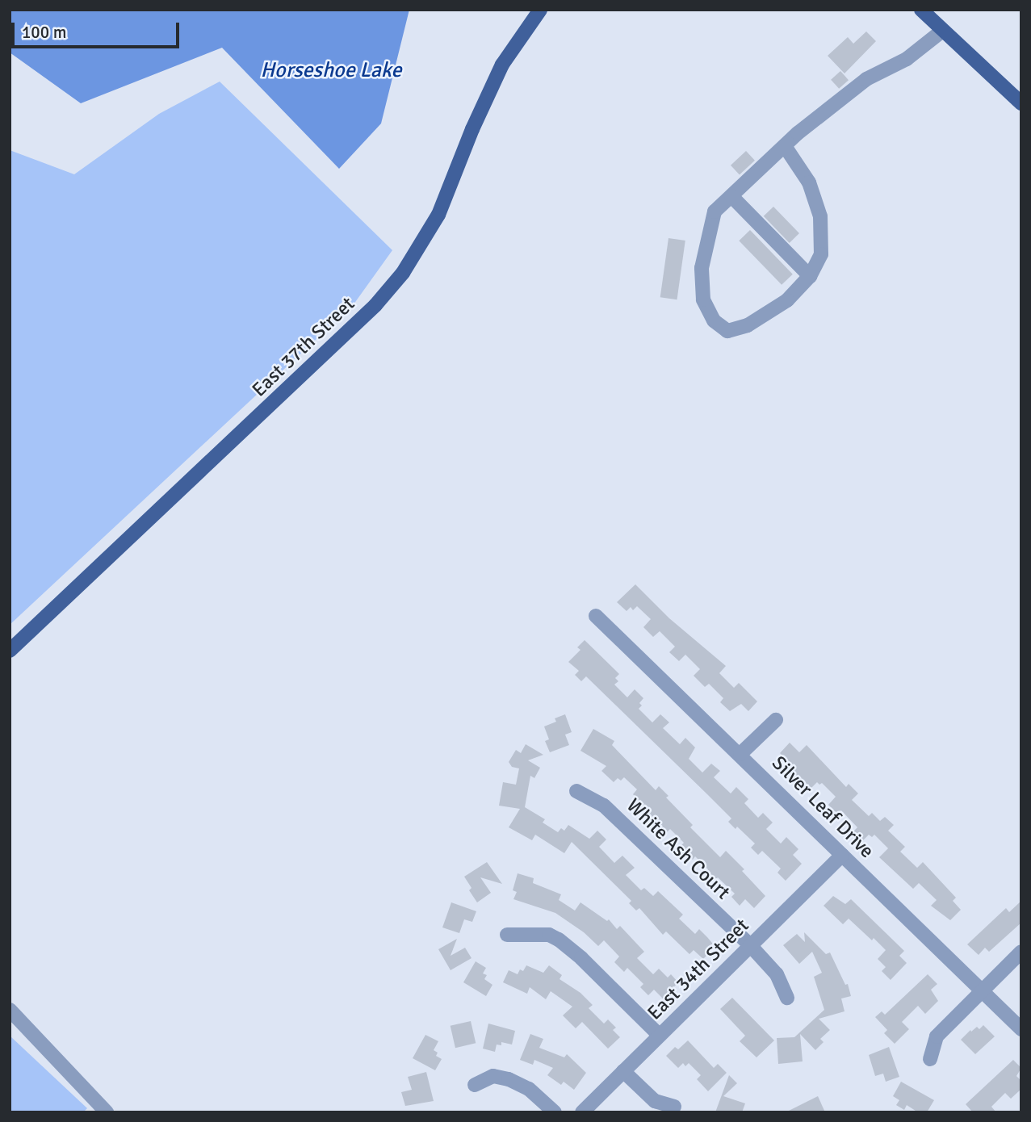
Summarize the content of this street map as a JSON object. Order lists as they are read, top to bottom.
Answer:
{
  "streets": {
    "main road": ["East 37th Street"],
    "street": ["Silver Leaf Drive", "White Ash Court", "East 34th Street"]
  },
  "crossings": [
    ["Silver Leaf Drive", "East 34th Street"],
    ["White Ash Court", "East 34th Street"]
  ],
  "water": ["Horseshoe Lake"],
  "scale_bar": "100 m"
}
